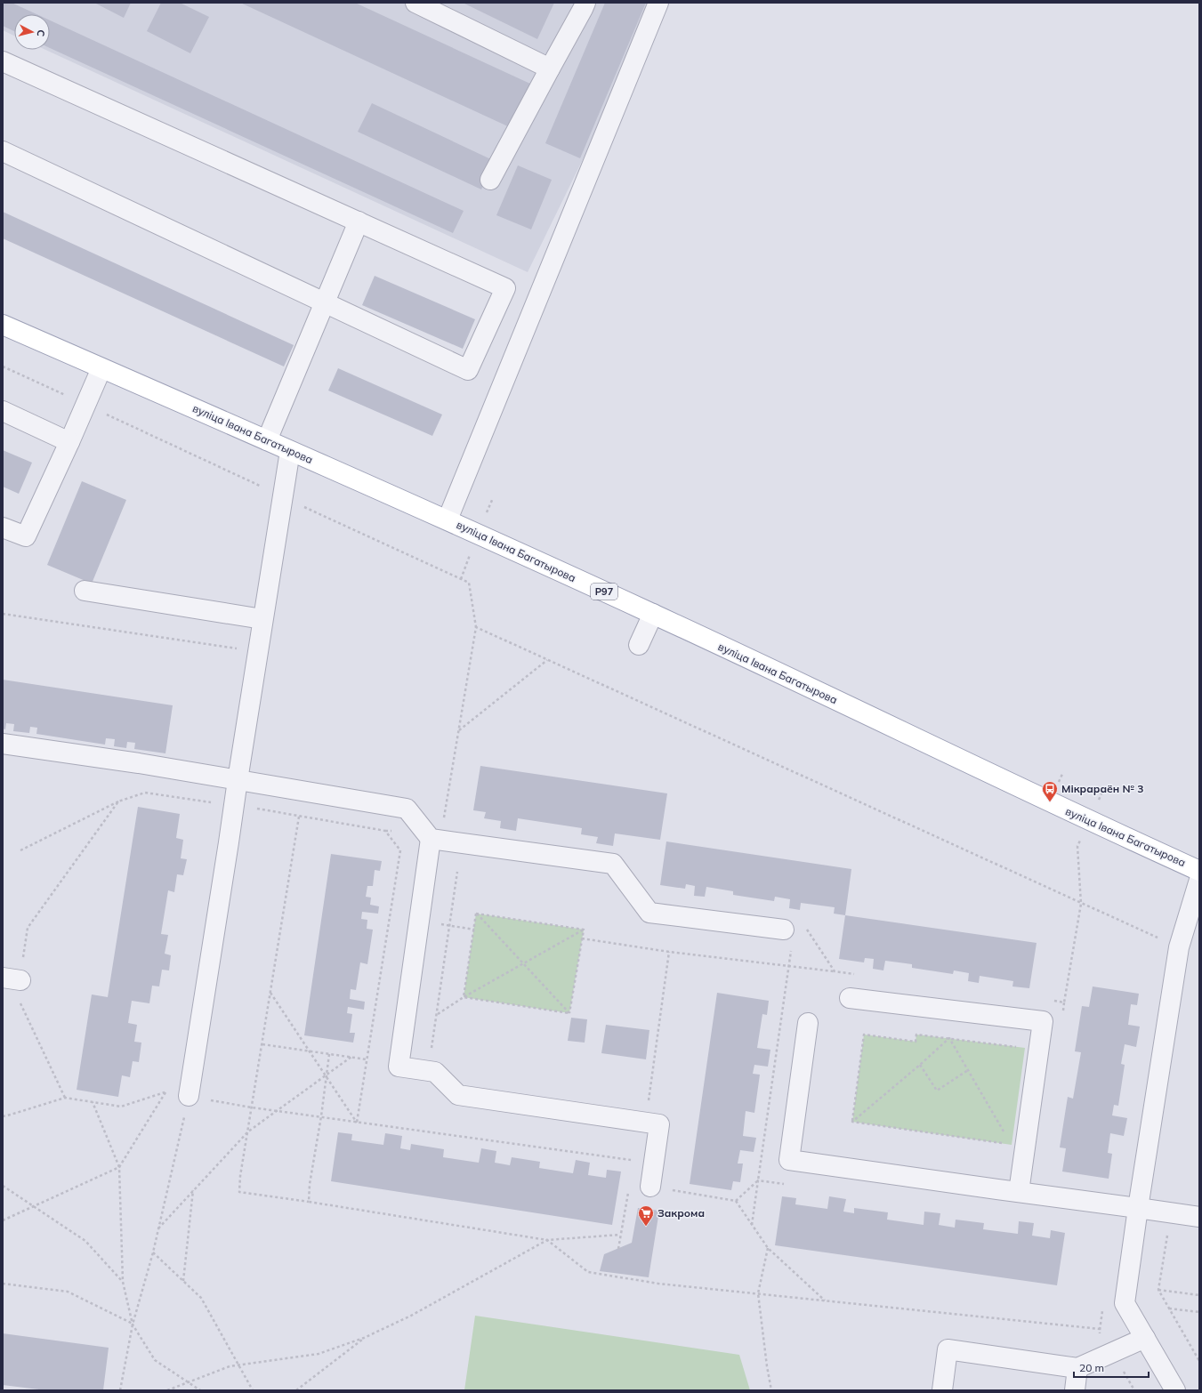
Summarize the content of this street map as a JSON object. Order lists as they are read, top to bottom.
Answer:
{
  "streets": {
    "main road": ["вуліца Івана Багатырова", "Р97"]
  },
  "places": {
    "bus stop": ["Мікрараён № 3"],
    "supermarket": ["Закрома"]
  },
  "scale_bar": "20 m",
  "north": "right"
}
